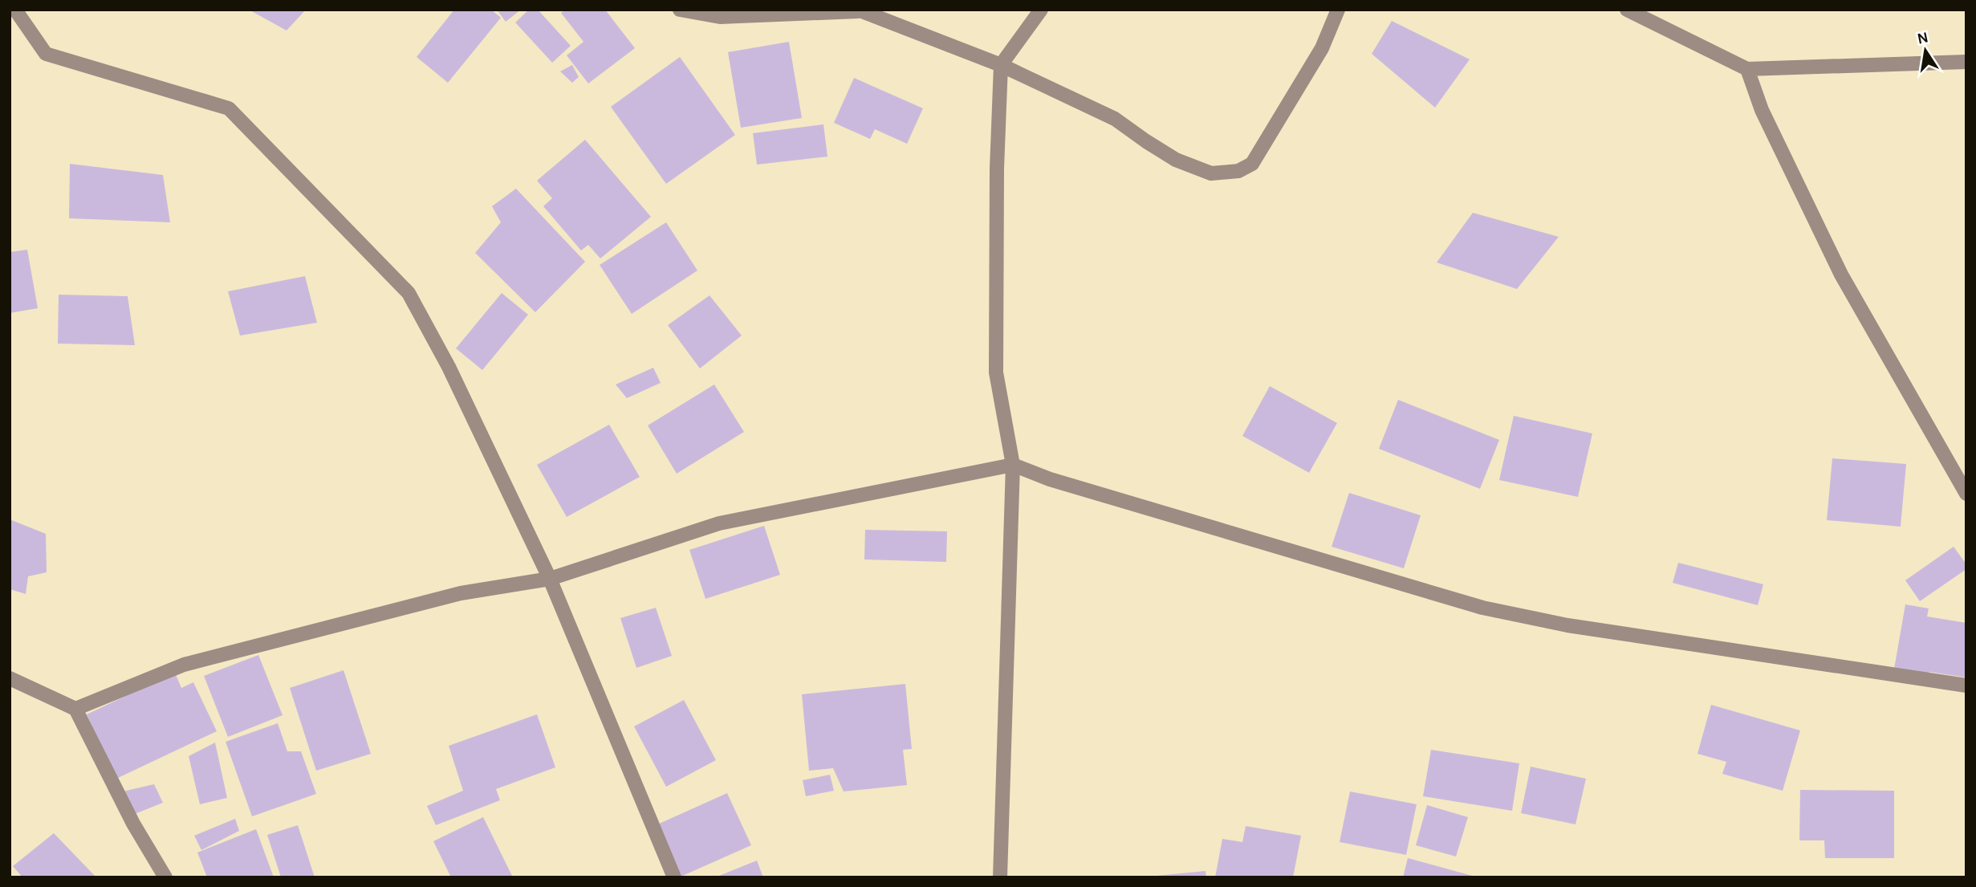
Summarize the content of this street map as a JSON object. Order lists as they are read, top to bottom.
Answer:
{
  "north": "top"
}
